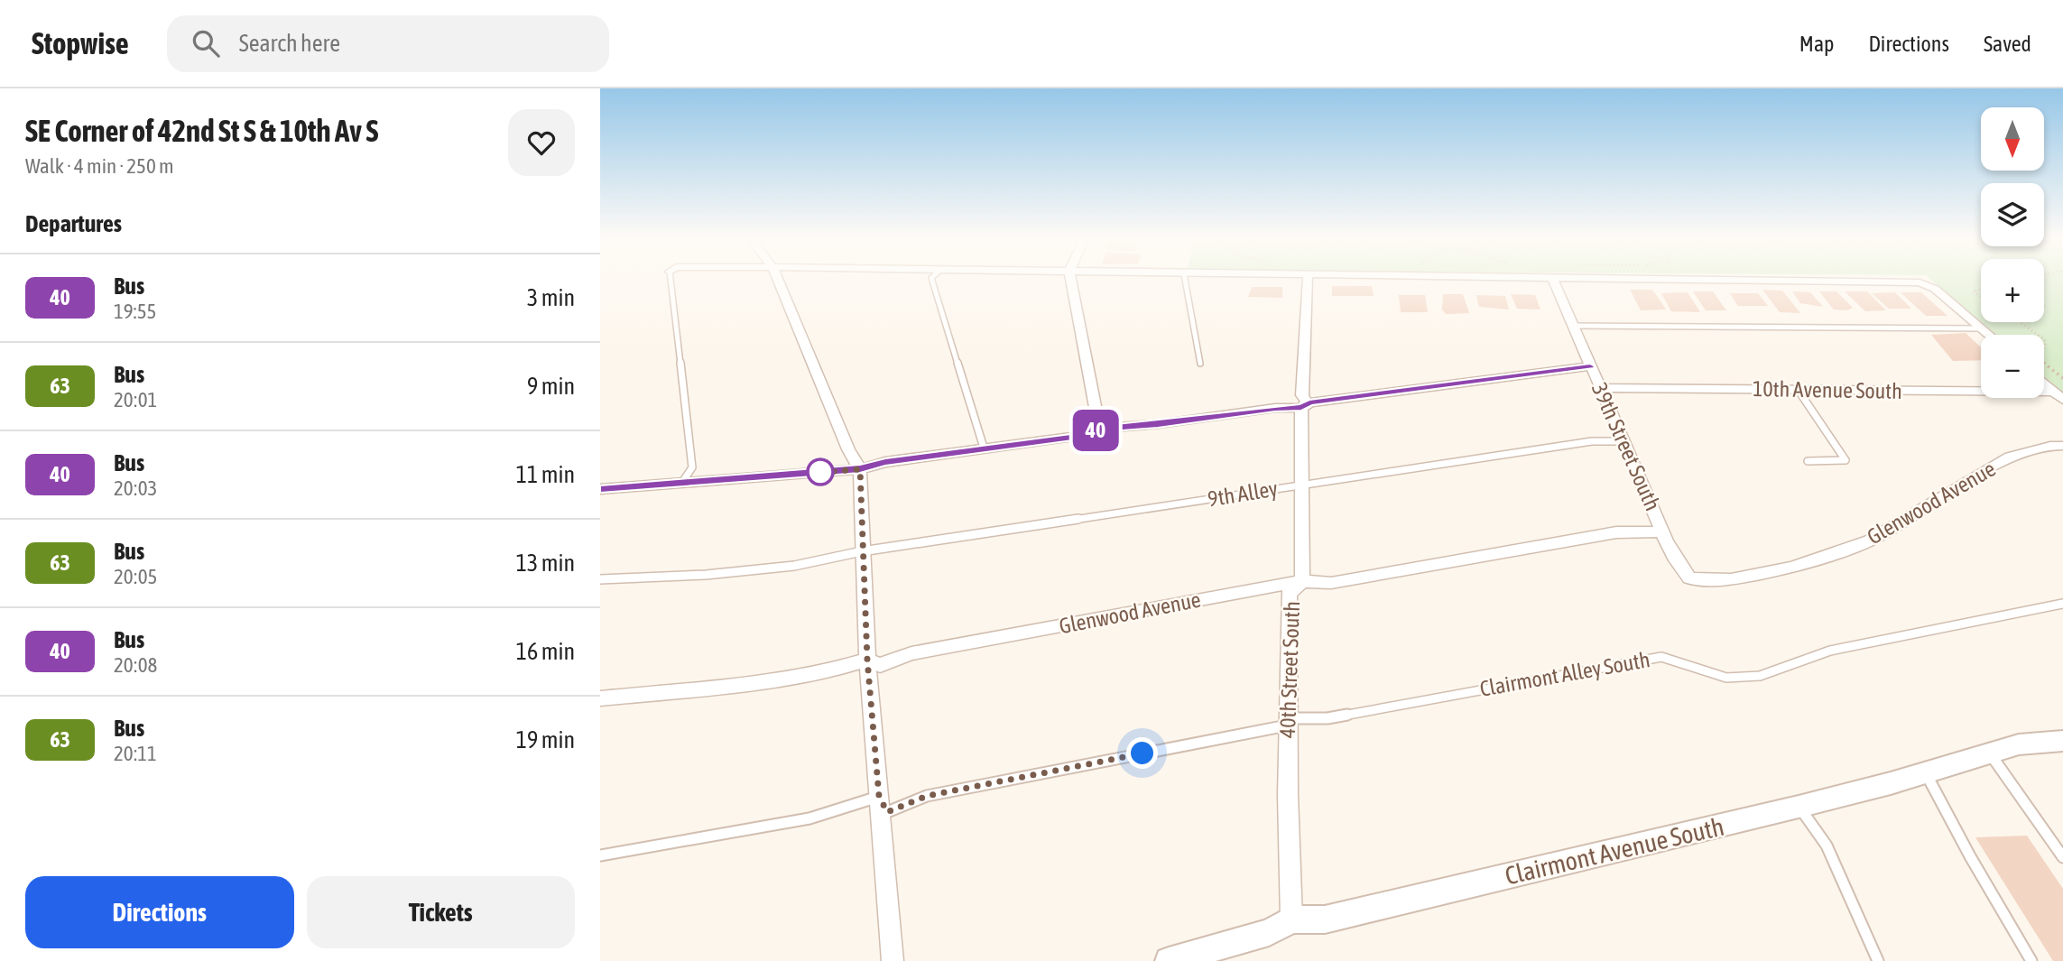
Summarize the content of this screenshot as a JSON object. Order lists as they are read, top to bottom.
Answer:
{
  "streets": {
    "street": [
      "10th Avenue South",
      "39th Street South",
      "Glenwood Avenue",
      "40th Street South",
      "Clairmont Avenue South"
    ],
    "lane": ["9th Alley", "Clairmont Alley South"]
  },
  "crossings": [
    ["10th Avenue South", "39th Street South"],
    ["39th Street South", "9th Alley"],
    ["39th Street South", "Glenwood Avenue"],
    ["9th Alley", "40th Street South"],
    ["Glenwood Avenue", "40th Street South"],
    ["40th Street South", "Clairmont Alley South"],
    ["40th Street South", "Clairmont Avenue South"]
  ],
  "lines": ["bus line 40"],
  "north": "bottom",
  "page": {
    "header": "Stopwise",
    "search": "Search here",
    "nav": ["Map", "Directions", "Saved"],
    "heading": [
      ["SE Corner of 42nd St S & 10th Av S", "Walk · 4 min · 250 m"],
      "Departures"
    ],
    "on_map": "40",
    "map_buttons": ["+", "−"],
    "list": [
      {
        "mark": "40",
        "name": "Bus",
        "note": "19:55",
        "value": "3 min"
      },
      {
        "mark": "63",
        "name": "Bus",
        "note": "20:01",
        "value": "9 min"
      },
      {
        "mark": "40",
        "name": "Bus",
        "note": "20:03",
        "value": "11 min"
      },
      {
        "mark": "63",
        "name": "Bus",
        "note": "20:05",
        "value": "13 min"
      },
      {
        "mark": "40",
        "name": "Bus",
        "note": "20:08",
        "value": "16 min"
      },
      {
        "mark": "63",
        "name": "Bus",
        "note": "20:11",
        "value": "19 min"
      }
    ],
    "buttons": ["Directions", "Tickets"]
  }
}
